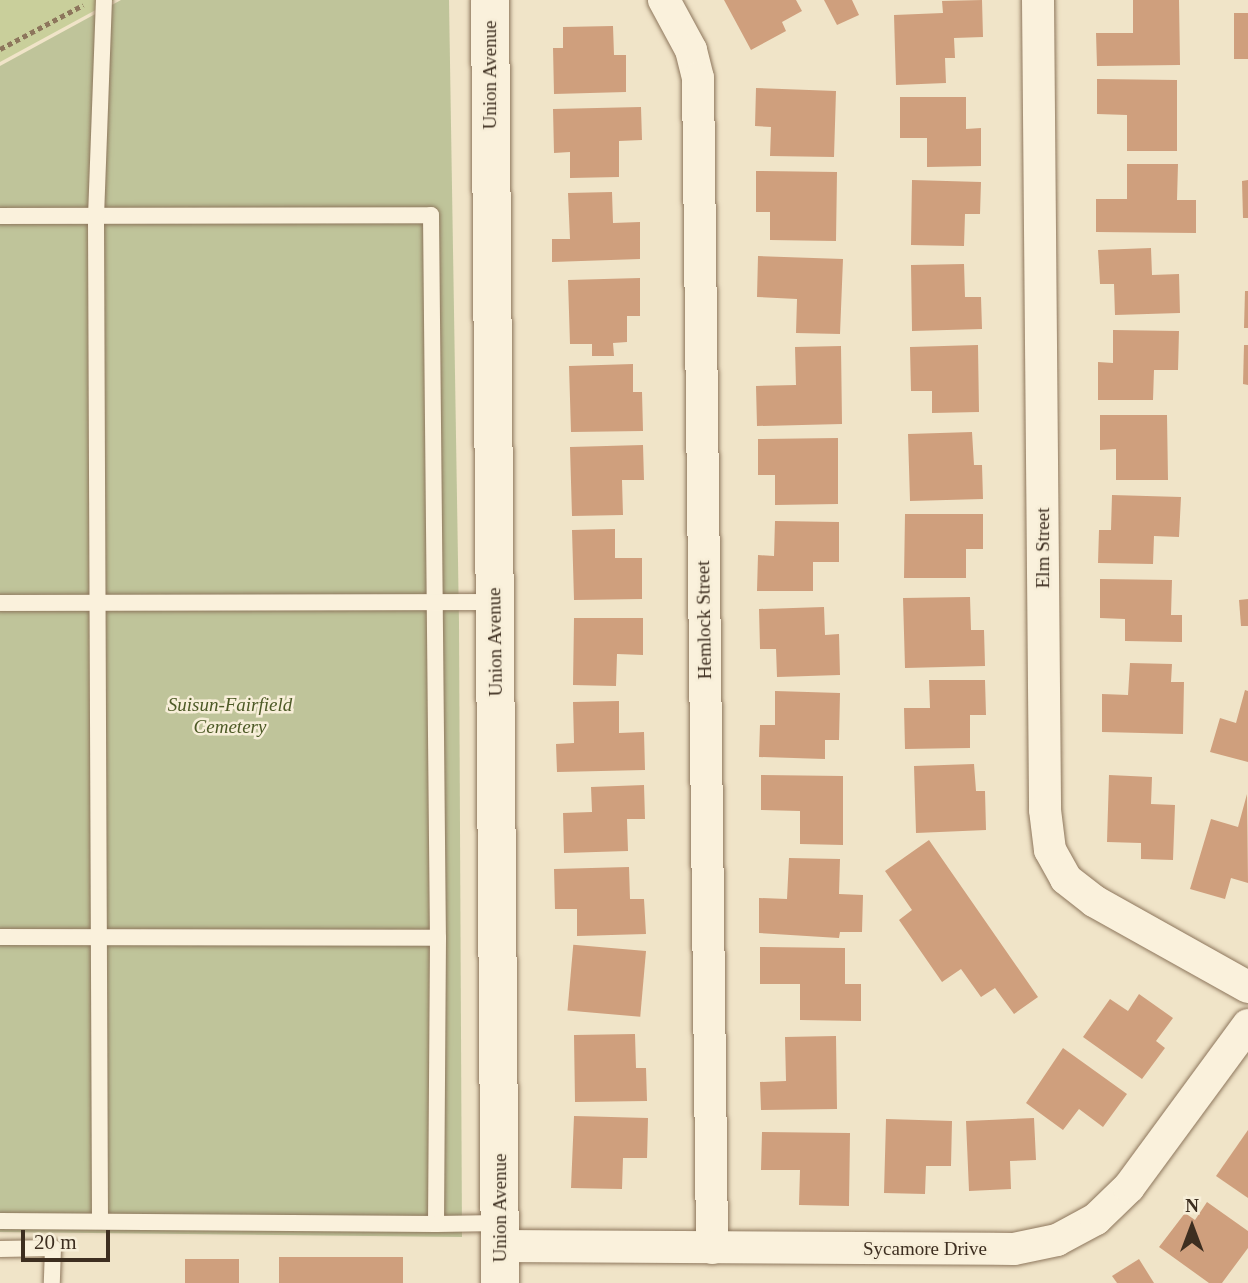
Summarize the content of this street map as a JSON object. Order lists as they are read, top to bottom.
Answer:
{
  "streets": {
    "street": [
      "Union Avenue",
      "Elm Street",
      "Hemlock Street",
      "Sycamore Drive"
    ]
  },
  "crossings": [
    ["Union Avenue", "Sycamore Drive"],
    ["Hemlock Street", "Sycamore Drive"]
  ],
  "parks": ["Suisun-Fairfield Cemetery"],
  "scale_bar": "20 m",
  "north": "top"
}
